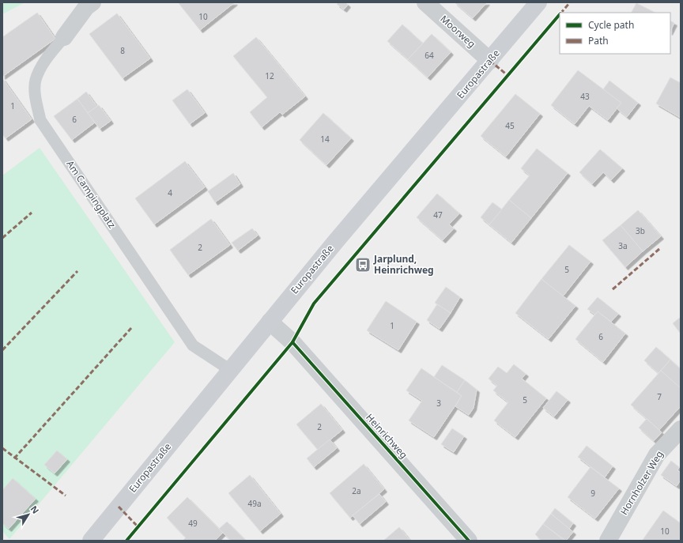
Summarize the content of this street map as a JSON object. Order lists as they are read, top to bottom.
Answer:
{
  "streets": {
    "main road": ["Europastraße"],
    "street": [
      "Moorweg",
      "Am Campingplatz",
      "Heinrichweg",
      "Hornholzer Weg"
    ]
  },
  "crossings": [
    ["Moorweg", "Europastraße"],
    ["Europastraße", "Am Campingplatz"],
    ["Europastraße", "Heinrichweg"]
  ],
  "places": {
    "bus stop": ["Jarplund, Heinrichweg"]
  },
  "house_numbers": [
    "10",
    "8",
    "64",
    "12",
    "43",
    "1",
    "6",
    "45",
    "14",
    "4",
    "47",
    "3b",
    "3a",
    "2",
    "5",
    "1",
    "6",
    "7",
    "5",
    "3",
    "2",
    "2a",
    "9",
    "49a",
    "49",
    "10"
  ],
  "legend": ["Cycle path", "Path"],
  "north": "top right"
}
